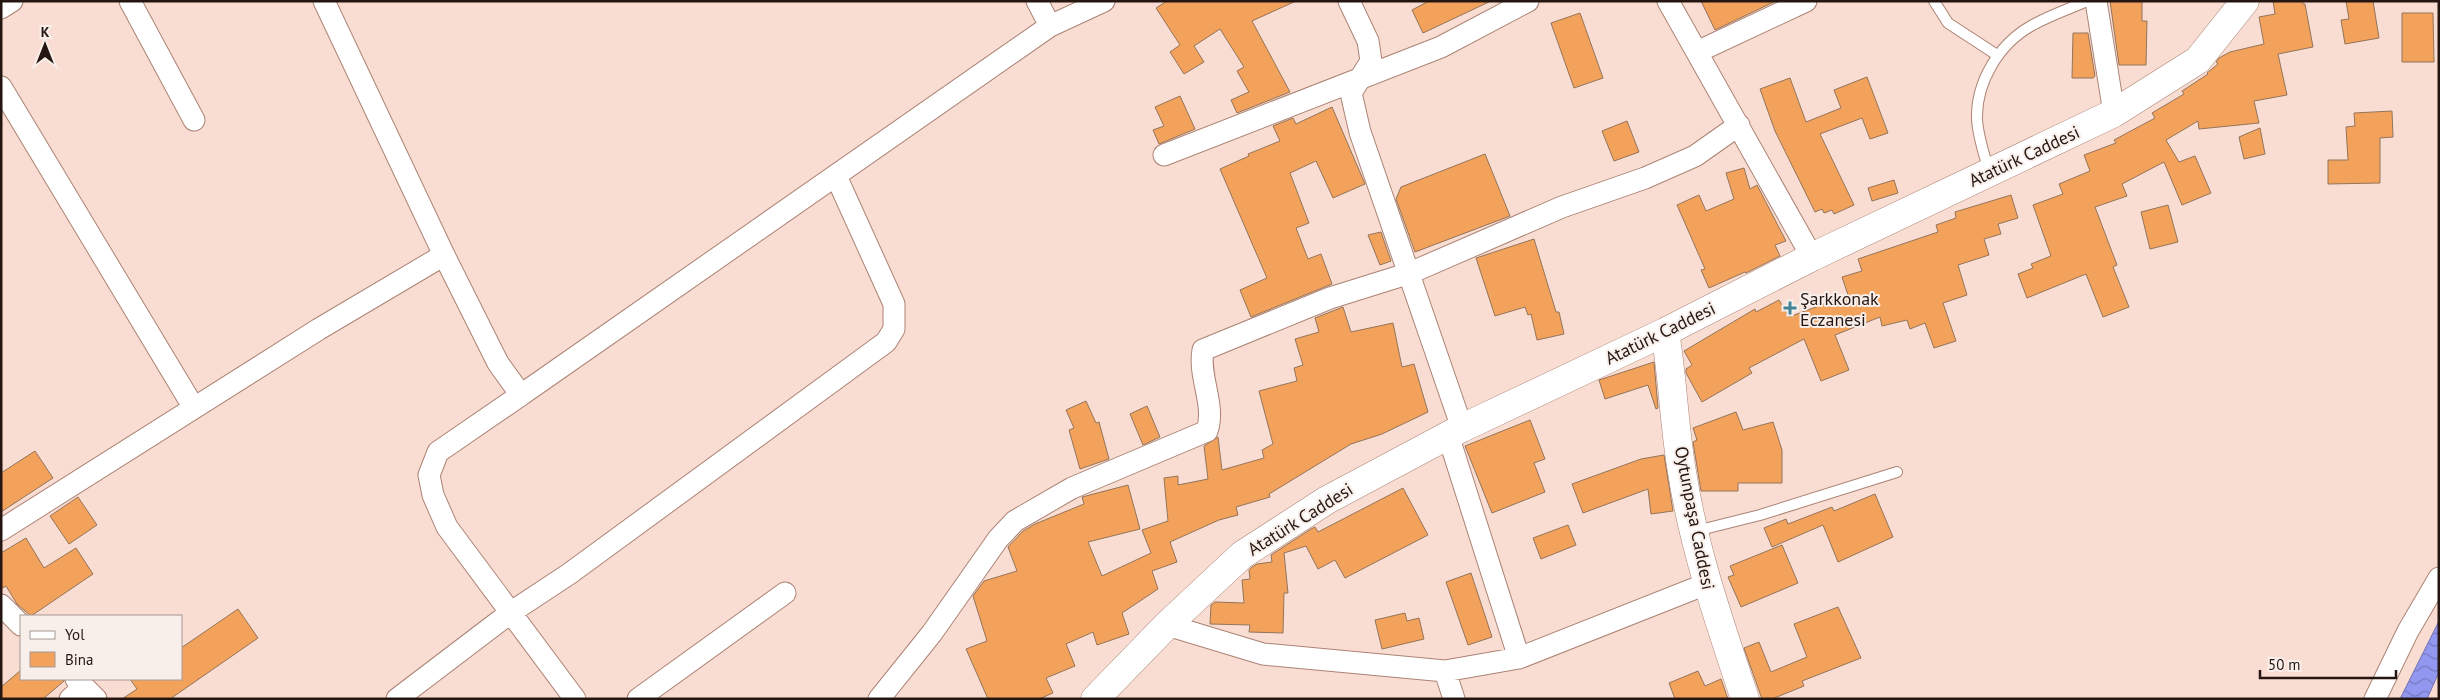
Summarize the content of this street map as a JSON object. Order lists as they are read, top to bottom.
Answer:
{
  "streets": {
    "main road": ["Atatürk Caddesi", "Oytunpaşa Caddesi"]
  },
  "crossings": [
    ["Atatürk Caddesi", "Oytunpaşa Caddesi"]
  ],
  "places": {
    "health": ["Şarkkonak Eczanesi"]
  },
  "legend": ["Yol", "Bina"],
  "scale_bar": "50 m",
  "north": "top"
}
